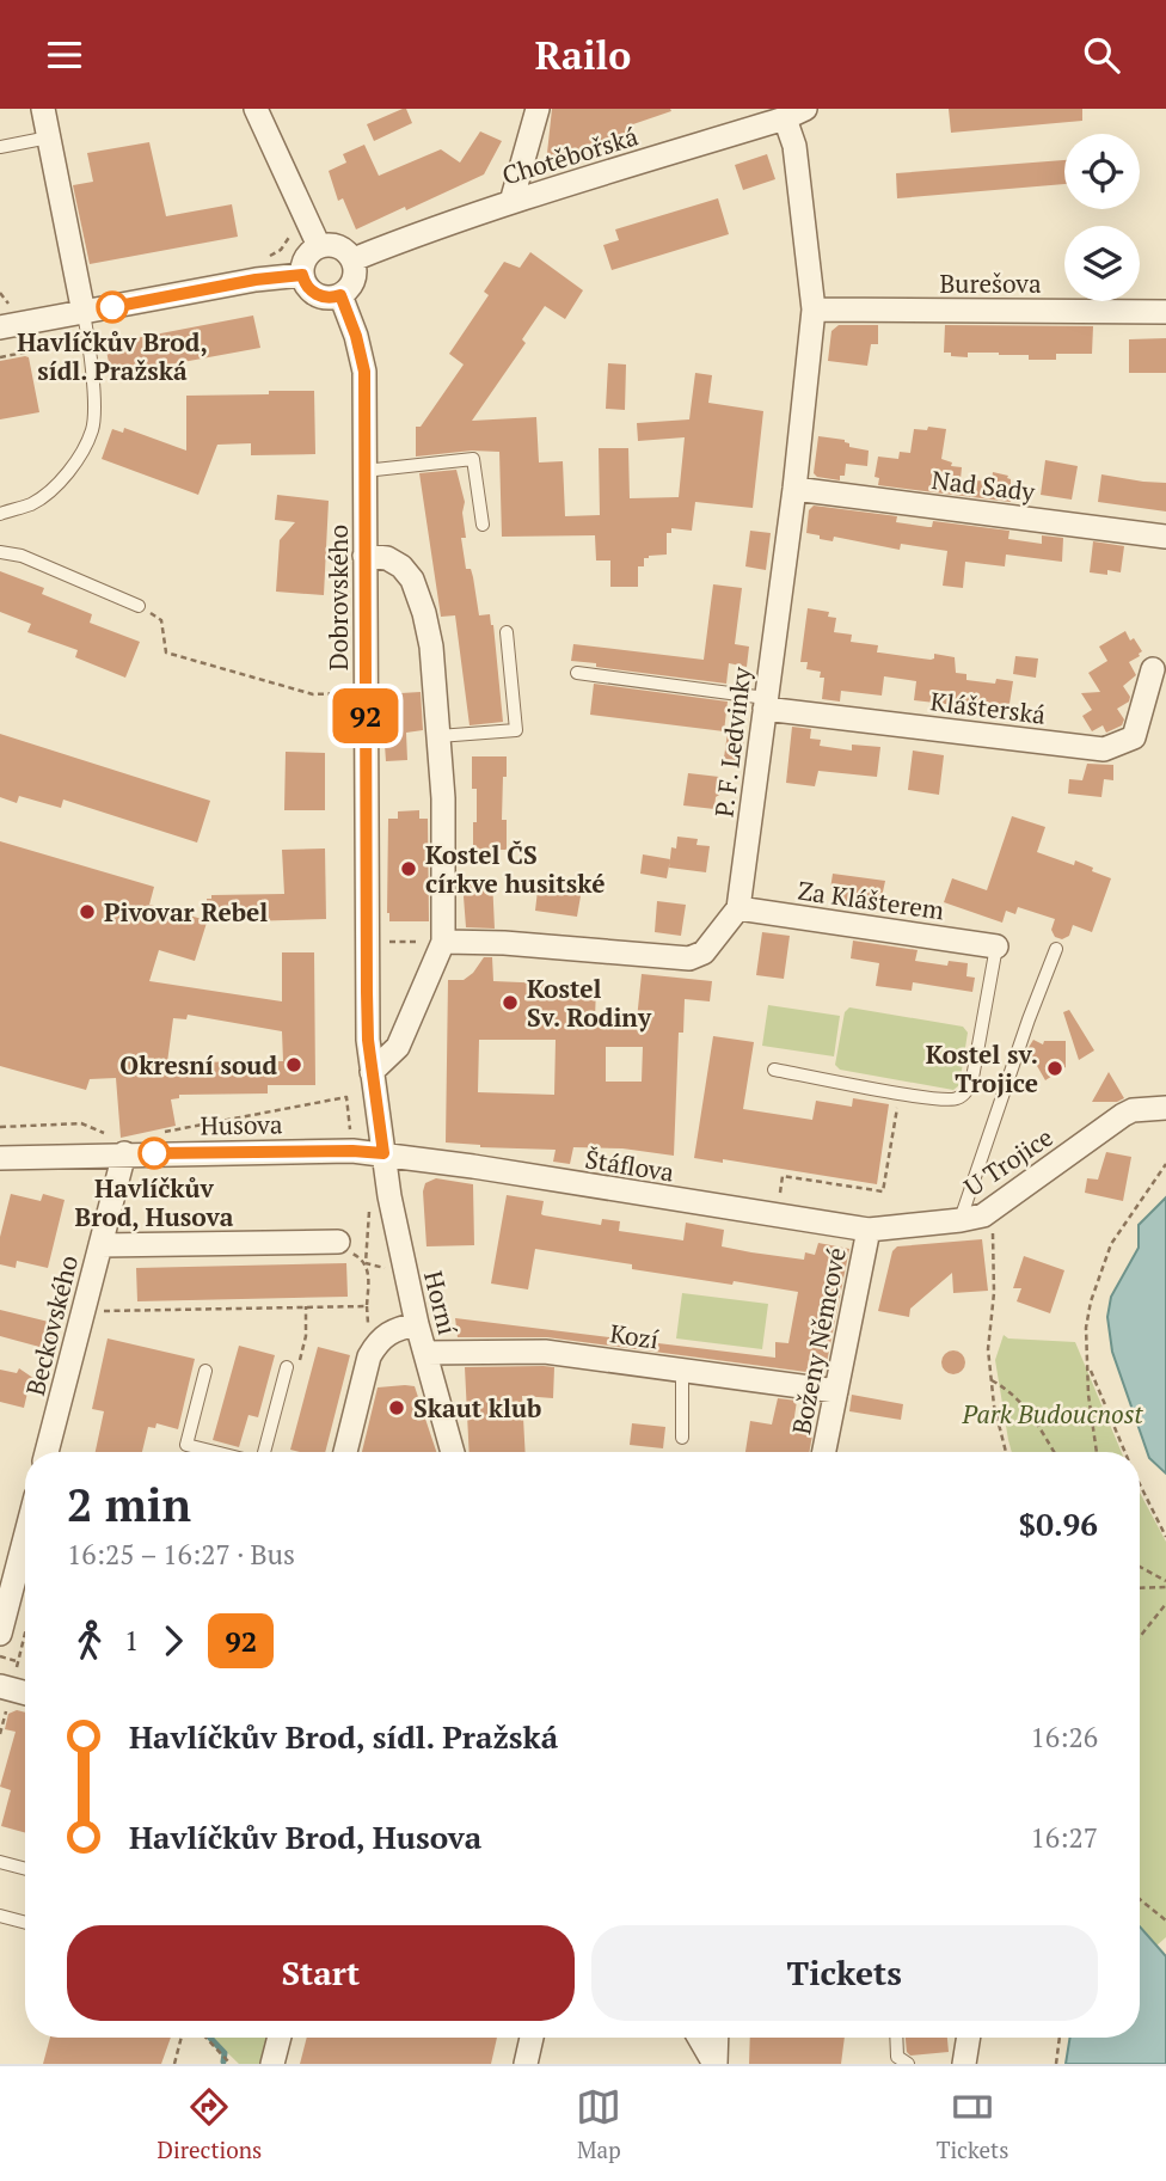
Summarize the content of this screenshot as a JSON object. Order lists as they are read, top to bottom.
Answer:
{
  "streets": {
    "street": [
      "Chotěbořská",
      "Burešova",
      "Nad Sady",
      "Dobrovského",
      "Klášterská",
      "P. F. Ledvinky",
      "Za Klášterem",
      "Husova",
      "U Trojice",
      "Štáflova",
      "Horní",
      "Beckovského",
      "Kozí",
      "Boženy Němcové"
    ]
  },
  "crossings": [
    ["Chotěbořská", "Dobrovského"],
    ["Chotěbořská", "P. F. Ledvinky"],
    ["Burešova", "P. F. Ledvinky"],
    ["Nad Sady", "P. F. Ledvinky"],
    ["Dobrovského", "Husova"],
    ["Dobrovského", "Štáflova"],
    ["Dobrovského", "Horní"],
    ["Klášterská", "P. F. Ledvinky"],
    ["P. F. Ledvinky", "Za Klášterem"],
    ["Husova", "Štáflova"],
    ["Husova", "Horní"],
    ["Husova", "Beckovského"],
    ["U Trojice", "Štáflova"],
    ["U Trojice", "Boženy Němcové"],
    ["Štáflova", "Horní"],
    ["Štáflova", "Boženy Němcové"],
    ["Horní", "Kozí"],
    ["Kozí", "Boženy Němcové"]
  ],
  "parks": ["Park Budoucnost"],
  "places": [
    "Havlíčkův Brod, sídl. Pražská",
    "Kostel ČS církve husitské",
    "Pivovar Rebel",
    "Kostel Sv. Rodiny",
    "Okresní soud",
    "Kostel sv. Trojice",
    "Havlíčkův Brod, Husova",
    "Skaut klub"
  ],
  "lines": ["bus line 92"],
  "page": {
    "header": "Railo",
    "on_map": "92",
    "heading": ["2 min", "16:25 – 16:27 · Bus", "$0.96"],
    "legs": ["1", "92"],
    "list": [
      {
        "name": "Havlíčkův Brod, sídl. Pražská",
        "value": "16:26"
      },
      {
        "name": "Havlíčkův Brod, Husova",
        "value": "16:27"
      }
    ],
    "buttons": ["Start", "Tickets"],
    "tabs": ["Directions", "Map", "Tickets"]
  }
}
